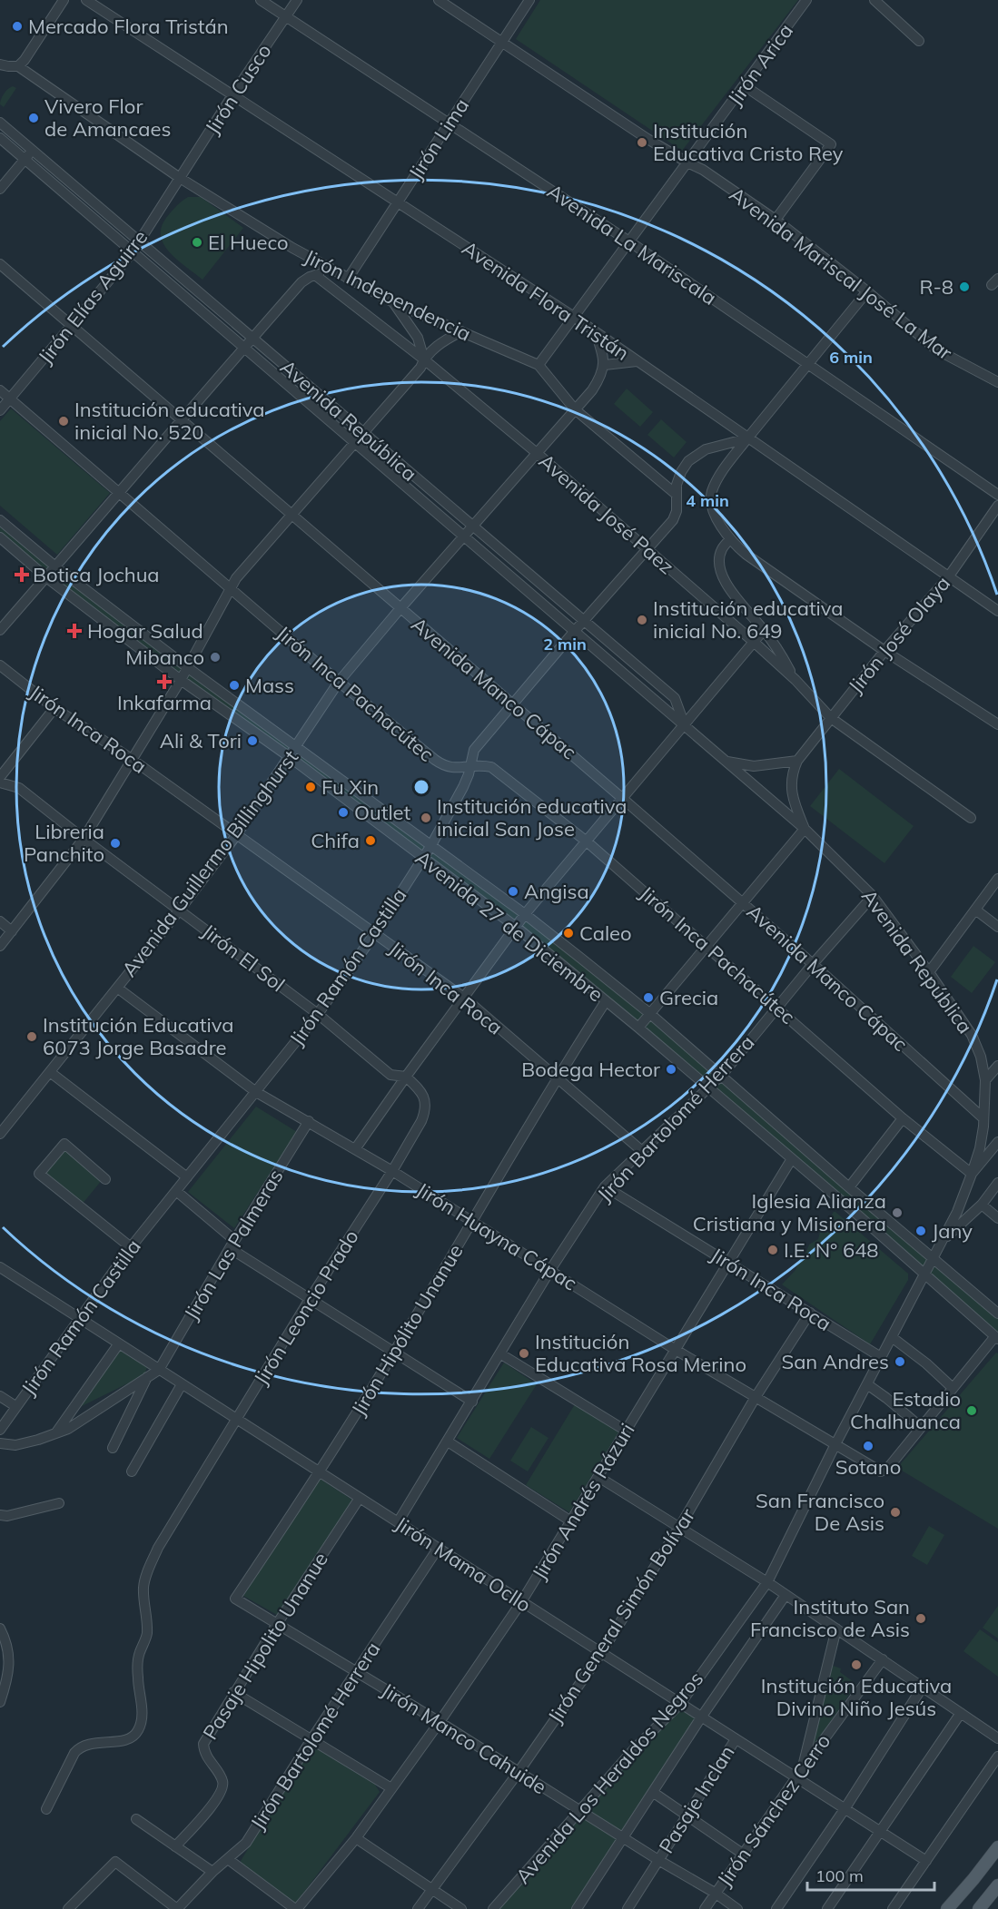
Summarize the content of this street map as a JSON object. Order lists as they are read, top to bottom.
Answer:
{
  "streets": {
    "street": [
      "Jirón Arica",
      "Jirón Cusco",
      "Jirón Lima",
      "Avenida La Mariscala",
      "Avenida Mariscal José La Mar",
      "Jirón Independencia",
      "Jirón Elías Aguirre",
      "Avenida Flora Tristán",
      "Avenida República",
      "Avenida José Paez",
      "Jirón José Olaya",
      "Avenida Manco Cápac",
      "Jirón Inca Pachacútec",
      "Jirón Inca Roca",
      "Avenida Guillermo Billinghurst",
      "Avenida 27 de Diciembre",
      "Jirón El Sol",
      "Jirón Ramón Castilla",
      "Jirón Bartolomé Herrera",
      "Jirón Huayna Cápac",
      "Jirón Las Palmeras",
      "Jirón Leoncio Prado",
      "Jirón Hipólito Unanue",
      "Jirón Andrés Rázuri",
      "Jirón Mama Ocllo",
      "Jirón General Simón Bolívar",
      "Pasaje Hipolito Unanue",
      "Jirón Manco Cahuide",
      "Avenida Los Heraldos Negros",
      "Pasaje Inclan",
      "Jirón Sánchez Cerro"
    ]
  },
  "crossings": [
    ["Jirón Arica", "Avenida La Mariscala"],
    ["Jirón Arica", "Avenida Mariscal José La Mar"],
    ["Jirón Arica", "Jirón Independencia"],
    ["Jirón Arica", "Avenida Flora Tristán"],
    ["Jirón Cusco", "Avenida La Mariscala"],
    ["Jirón Cusco", "Jirón Independencia"],
    ["Jirón Cusco", "Jirón Elías Aguirre"],
    ["Jirón Cusco", "Avenida Flora Tristán"],
    ["Jirón Lima", "Avenida La Mariscala"],
    ["Jirón Lima", "Avenida Mariscal José La Mar"],
    ["Jirón Lima", "Jirón Independencia"],
    ["Jirón Lima", "Avenida Flora Tristán"],
    ["Jirón Independencia", "Jirón Elías Aguirre"],
    ["Jirón Independencia", "Avenida Guillermo Billinghurst"],
    ["Jirón Independencia", "Jirón Ramón Castilla"],
    ["Jirón Elías Aguirre", "Avenida República"],
    ["Jirón Elías Aguirre", "Avenida Manco Cápac"],
    ["Jirón Elías Aguirre", "Jirón Inca Pachacútec"],
    ["Avenida Flora Tristán", "Jirón José Olaya"],
    ["Avenida Flora Tristán", "Jirón Ramón Castilla"],
    ["Avenida República", "Jirón José Olaya"],
    ["Avenida República", "Avenida Manco Cápac"],
    ["Avenida República", "Jirón Inca Pachacútec"],
    ["Avenida República", "Avenida Guillermo Billinghurst"],
    ["Avenida República", "Avenida 27 de Diciembre"],
    ["Avenida República", "Jirón Ramón Castilla"],
    ["Avenida República", "Jirón Bartolomé Herrera"],
    ["Avenida José Paez", "Jirón José Olaya"],
    ["Avenida José Paez", "Avenida Guillermo Billinghurst"],
    ["Avenida José Paez", "Jirón Ramón Castilla"],
    ["Avenida Manco Cápac", "Avenida Guillermo Billinghurst"],
    ["Avenida Manco Cápac", "Jirón Ramón Castilla"],
    ["Avenida Manco Cápac", "Jirón Bartolomé Herrera"],
    ["Jirón Inca Pachacútec", "Avenida Guillermo Billinghurst"],
    ["Jirón Inca Pachacútec", "Jirón Ramón Castilla"],
    ["Jirón Inca Pachacútec", "Jirón Bartolomé Herrera"],
    ["Jirón Inca Roca", "Avenida Guillermo Billinghurst"],
    ["Jirón Inca Roca", "Jirón Ramón Castilla"],
    ["Jirón Inca Roca", "Jirón Bartolomé Herrera"],
    ["Jirón Inca Roca", "Jirón Hipólito Unanue"],
    ["Jirón Inca Roca", "Jirón Andrés Rázuri"],
    ["Jirón Inca Roca", "Jirón General Simón Bolívar"],
    ["Avenida Guillermo Billinghurst", "Avenida 27 de Diciembre"],
    ["Avenida Guillermo Billinghurst", "Jirón El Sol"],
    ["Avenida Guillermo Billinghurst", "Jirón Huayna Cápac"],
    ["Avenida 27 de Diciembre", "Jirón Ramón Castilla"],
    ["Avenida 27 de Diciembre", "Jirón Bartolomé Herrera"],
    ["Avenida 27 de Diciembre", "Jirón Hipólito Unanue"],
    ["Avenida 27 de Diciembre", "Jirón Andrés Rázuri"],
    ["Jirón El Sol", "Jirón Ramón Castilla"],
    ["Jirón El Sol", "Jirón Leoncio Prado"],
    ["Jirón Ramón Castilla", "Jirón Huayna Cápac"],
    ["Jirón Ramón Castilla", "Jirón Mama Ocllo"],
    ["Jirón Bartolomé Herrera", "Jirón Huayna Cápac"],
    ["Jirón Bartolomé Herrera", "Jirón Mama Ocllo"],
    ["Jirón Bartolomé Herrera", "Jirón Manco Cahuide"],
    ["Jirón Huayna Cápac", "Jirón Las Palmeras"],
    ["Jirón Huayna Cápac", "Jirón Leoncio Prado"],
    ["Jirón Huayna Cápac", "Jirón Hipólito Unanue"],
    ["Jirón Huayna Cápac", "Jirón Andrés Rázuri"],
    ["Jirón Huayna Cápac", "Jirón General Simón Bolívar"],
    ["Jirón Huayna Cápac", "Avenida Los Heraldos Negros"],
    ["Jirón Las Palmeras", "Jirón Mama Ocllo"],
    ["Jirón Leoncio Prado", "Jirón Mama Ocllo"],
    ["Jirón Hipólito Unanue", "Jirón Mama Ocllo"],
    ["Jirón Hipólito Unanue", "Jirón Manco Cahuide"],
    ["Jirón Andrés Rázuri", "Jirón Mama Ocllo"],
    ["Jirón Andrés Rázuri", "Jirón Manco Cahuide"],
    ["Jirón Mama Ocllo", "Jirón General Simón Bolívar"],
    ["Jirón Mama Ocllo", "Pasaje Hipolito Unanue"],
    ["Jirón Mama Ocllo", "Avenida Los Heraldos Negros"],
    ["Jirón Mama Ocllo", "Pasaje Inclan"],
    ["Jirón Mama Ocllo", "Jirón Sánchez Cerro"],
    ["Jirón General Simón Bolívar", "Jirón Manco Cahuide"],
    ["Pasaje Hipolito Unanue", "Jirón Manco Cahuide"],
    ["Jirón Manco Cahuide", "Avenida Los Heraldos Negros"],
    ["Jirón Manco Cahuide", "Pasaje Inclan"],
    ["Jirón Manco Cahuide", "Jirón Sánchez Cerro"]
  ],
  "places": {
    "other": [
      "Mercado Flora Tristán",
      "Vivero Flor de Amancaes",
      "Institución Educativa Cristo Rey",
      "El Hueco",
      "R-8",
      "Institución educativa inicial No. 520",
      "Institución educativa inicial No. 649",
      "Mibanco",
      "Mass",
      "Ali & Tori",
      "Fu Xin",
      "Outlet",
      "Institución educativa inicial San Jose",
      "Chifa",
      "Libreria Panchito",
      "Angisa",
      "Caleo",
      "Grecia",
      "Institución Educativa 6073 Jorge Basadre",
      "Bodega Hector",
      "Iglesia Alianza Cristiana y Misionera",
      "Jany",
      "I.E. N° 648",
      "Institución Educativa Rosa Merino",
      "San Andres",
      "Estadio Chalhuanca",
      "Sotano",
      "San Francisco De Asis",
      "Instituto San Francisco de Asis",
      "Institución Educativa Divino Niño Jesús"
    ],
    "health": ["Botica Jochua", "Hogar Salud", "Inkafarma"]
  },
  "scale_bar": "100 m",
  "rings": ["6 min", "4 min", "2 min"]
}
